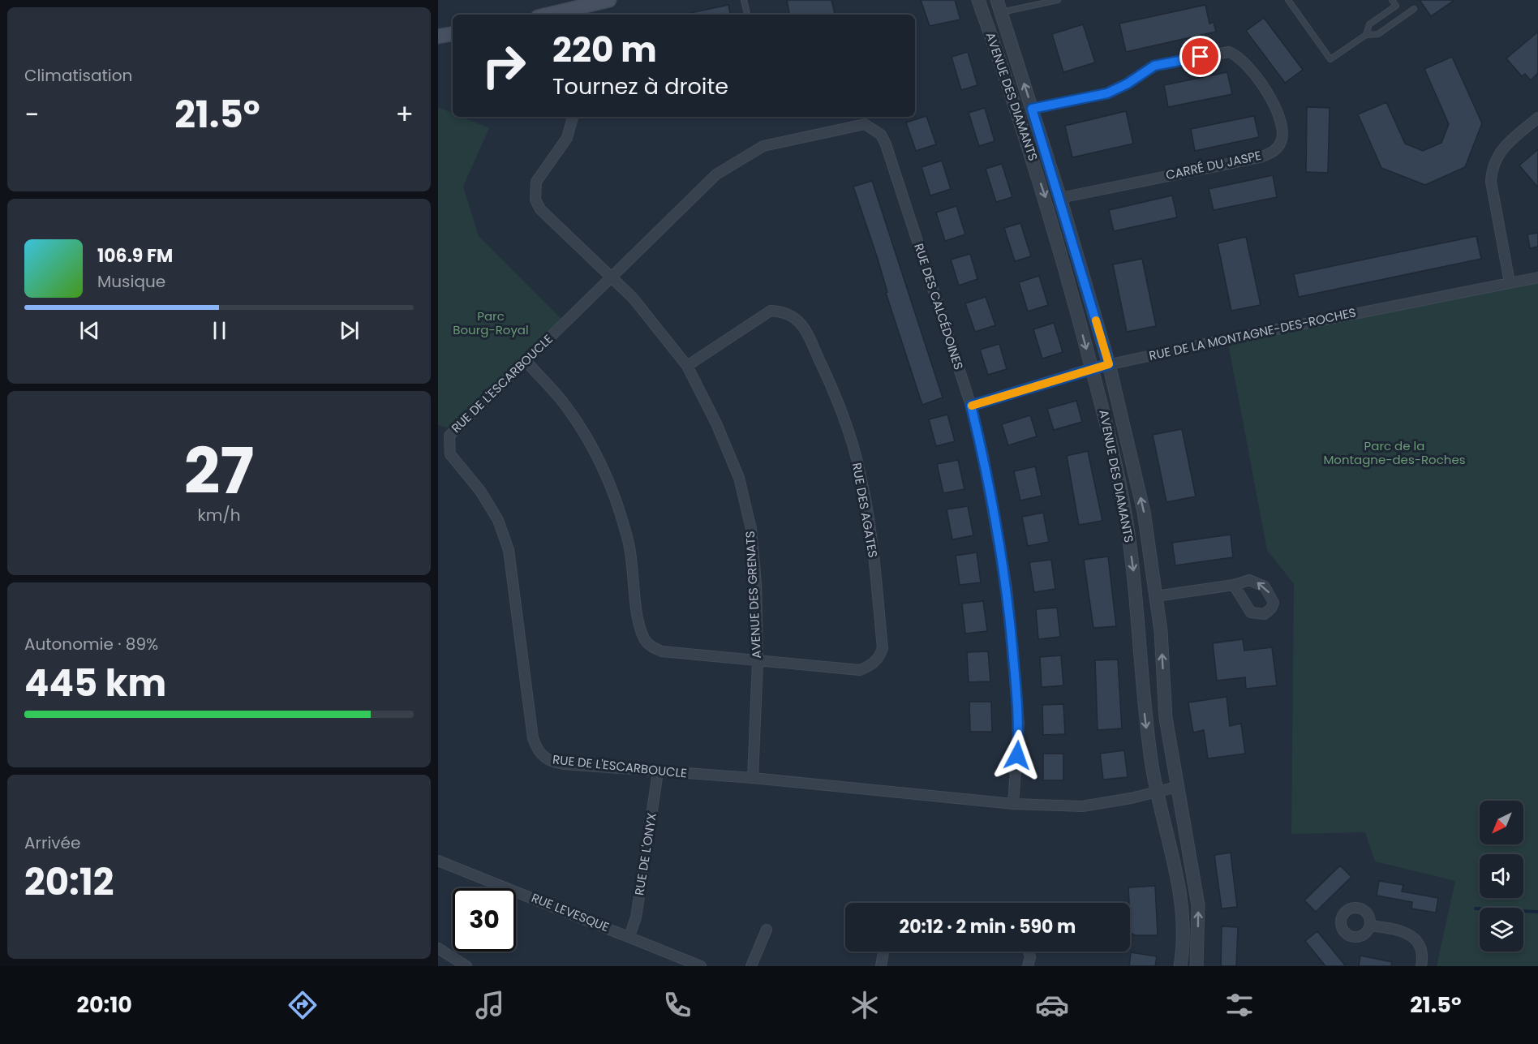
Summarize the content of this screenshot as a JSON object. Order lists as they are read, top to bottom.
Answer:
{
  "streets": {
    "street": [
      "AVENUE DES DIAMANTS",
      "CARRÉ DU JASPE",
      "RUE DES CALCÉDOINES",
      "RUE DE LA MONTAGNE-DES-ROCHES",
      "RUE DE L'ESCARBOUCLE",
      "RUE DES AGATES",
      "AVENUE DES GRENATS",
      "RUE DE L'ONYX",
      "RUE LEVESQUE"
    ]
  },
  "crossings": [
    ["AVENUE DES DIAMANTS", "CARRÉ DU JASPE"],
    ["AVENUE DES DIAMANTS", "RUE DE LA MONTAGNE-DES-ROCHES"],
    ["AVENUE DES DIAMANTS", "RUE DE L'ESCARBOUCLE"],
    ["RUE DES CALCÉDOINES", "RUE DE LA MONTAGNE-DES-ROCHES"],
    ["RUE DES CALCÉDOINES", "RUE DE L'ESCARBOUCLE"],
    ["RUE DES CALCÉDOINES", "AVENUE DES GRENATS"],
    ["RUE DE L'ESCARBOUCLE", "AVENUE DES GRENATS"],
    ["RUE DE L'ESCARBOUCLE", "RUE DE L'ONYX"],
    ["RUE DES AGATES", "AVENUE DES GRENATS"],
    ["RUE DE L'ONYX", "RUE LEVESQUE"]
  ],
  "parks": ["Parc Bourg-Royal", "Parc de la Montagne-des-Roches"],
  "north": "bottom left",
  "page": {
    "tile": [
      "Climatisation",
      ["27", "km/h"],
      ["Autonomie · 89%", "445 km"],
      ["Arrivée", "20:12"]
    ],
    "turn": ["220 m", "Tournez à droite"],
    "heat": ["−", "21.5°", "+"],
    "song": ["106.9 FM", "Musique"],
    "limit": "30",
    "trip": "20:12 · 2 min · 590 m",
    "tabs": ["20:10", "21.5°"]
  }
}
